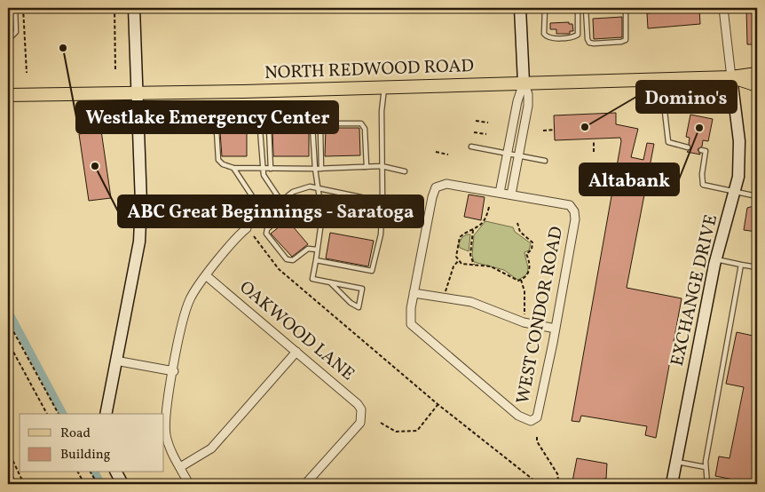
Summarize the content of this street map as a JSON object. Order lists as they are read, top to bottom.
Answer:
{
  "streets": {
    "main road": ["NORTH REDWOOD ROAD"],
    "street": ["EXCHANGE DRIVE", "WEST CONDOR ROAD", "OAKWOOD LANE"]
  },
  "crossings": [
    ["NORTH REDWOOD ROAD", "EXCHANGE DRIVE"]
  ],
  "places": [
    "Westlake Emergency Center",
    "Domino's",
    "Altabank",
    "ABC Great Beginnings - Saratoga"
  ],
  "legend": ["Road", "Building"]
}
